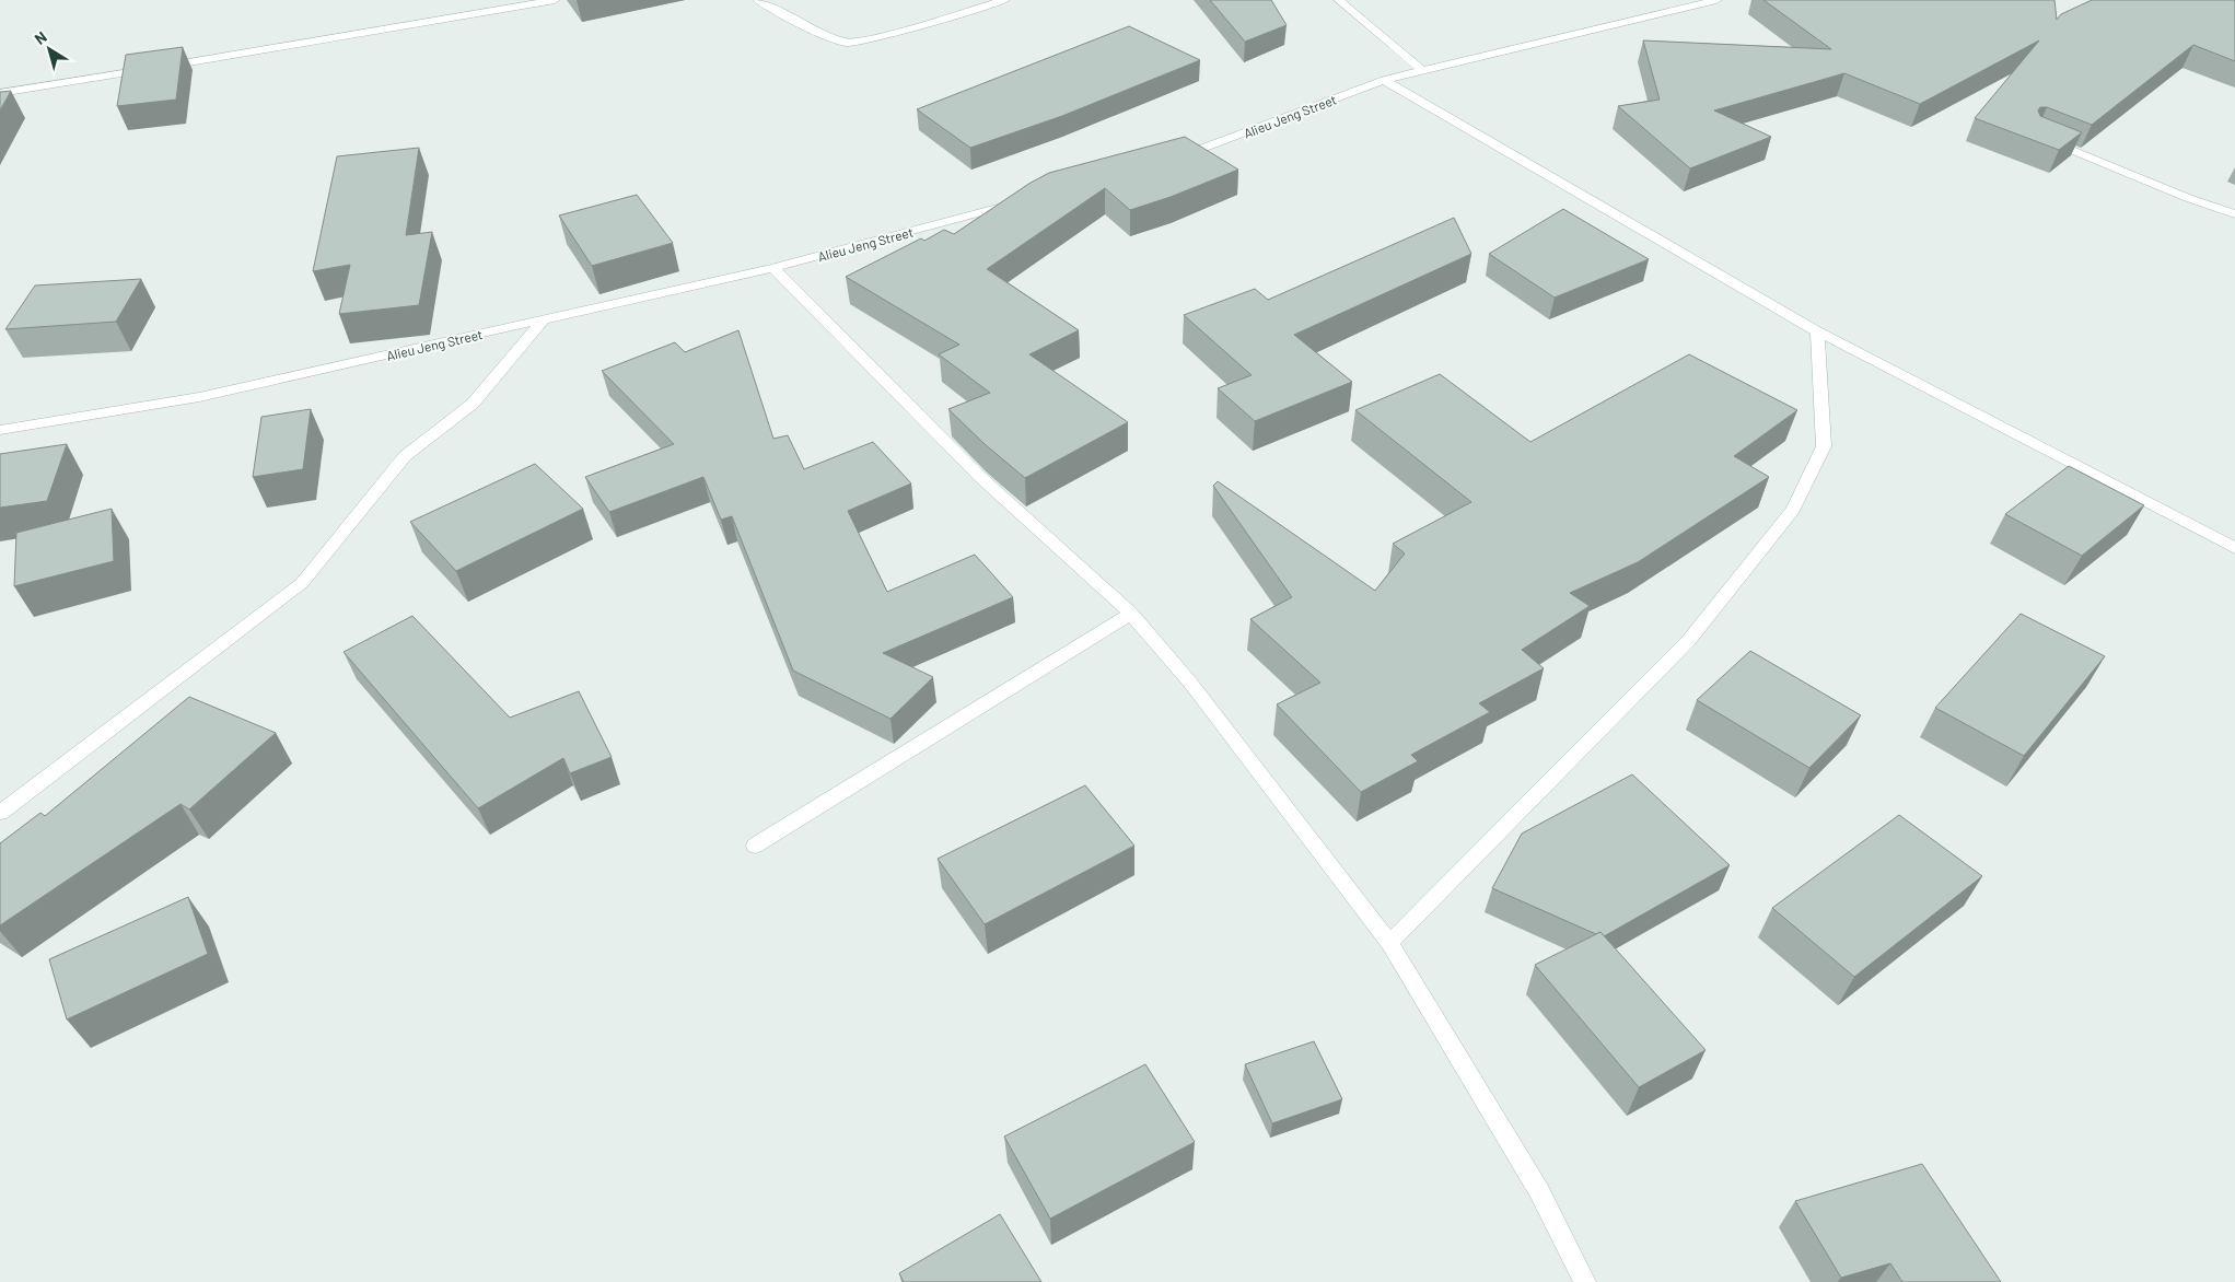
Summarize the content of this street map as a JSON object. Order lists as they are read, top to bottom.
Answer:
{
  "streets": {
    "street": ["Alieu Jeng Street"]
  },
  "north": "top left"
}
